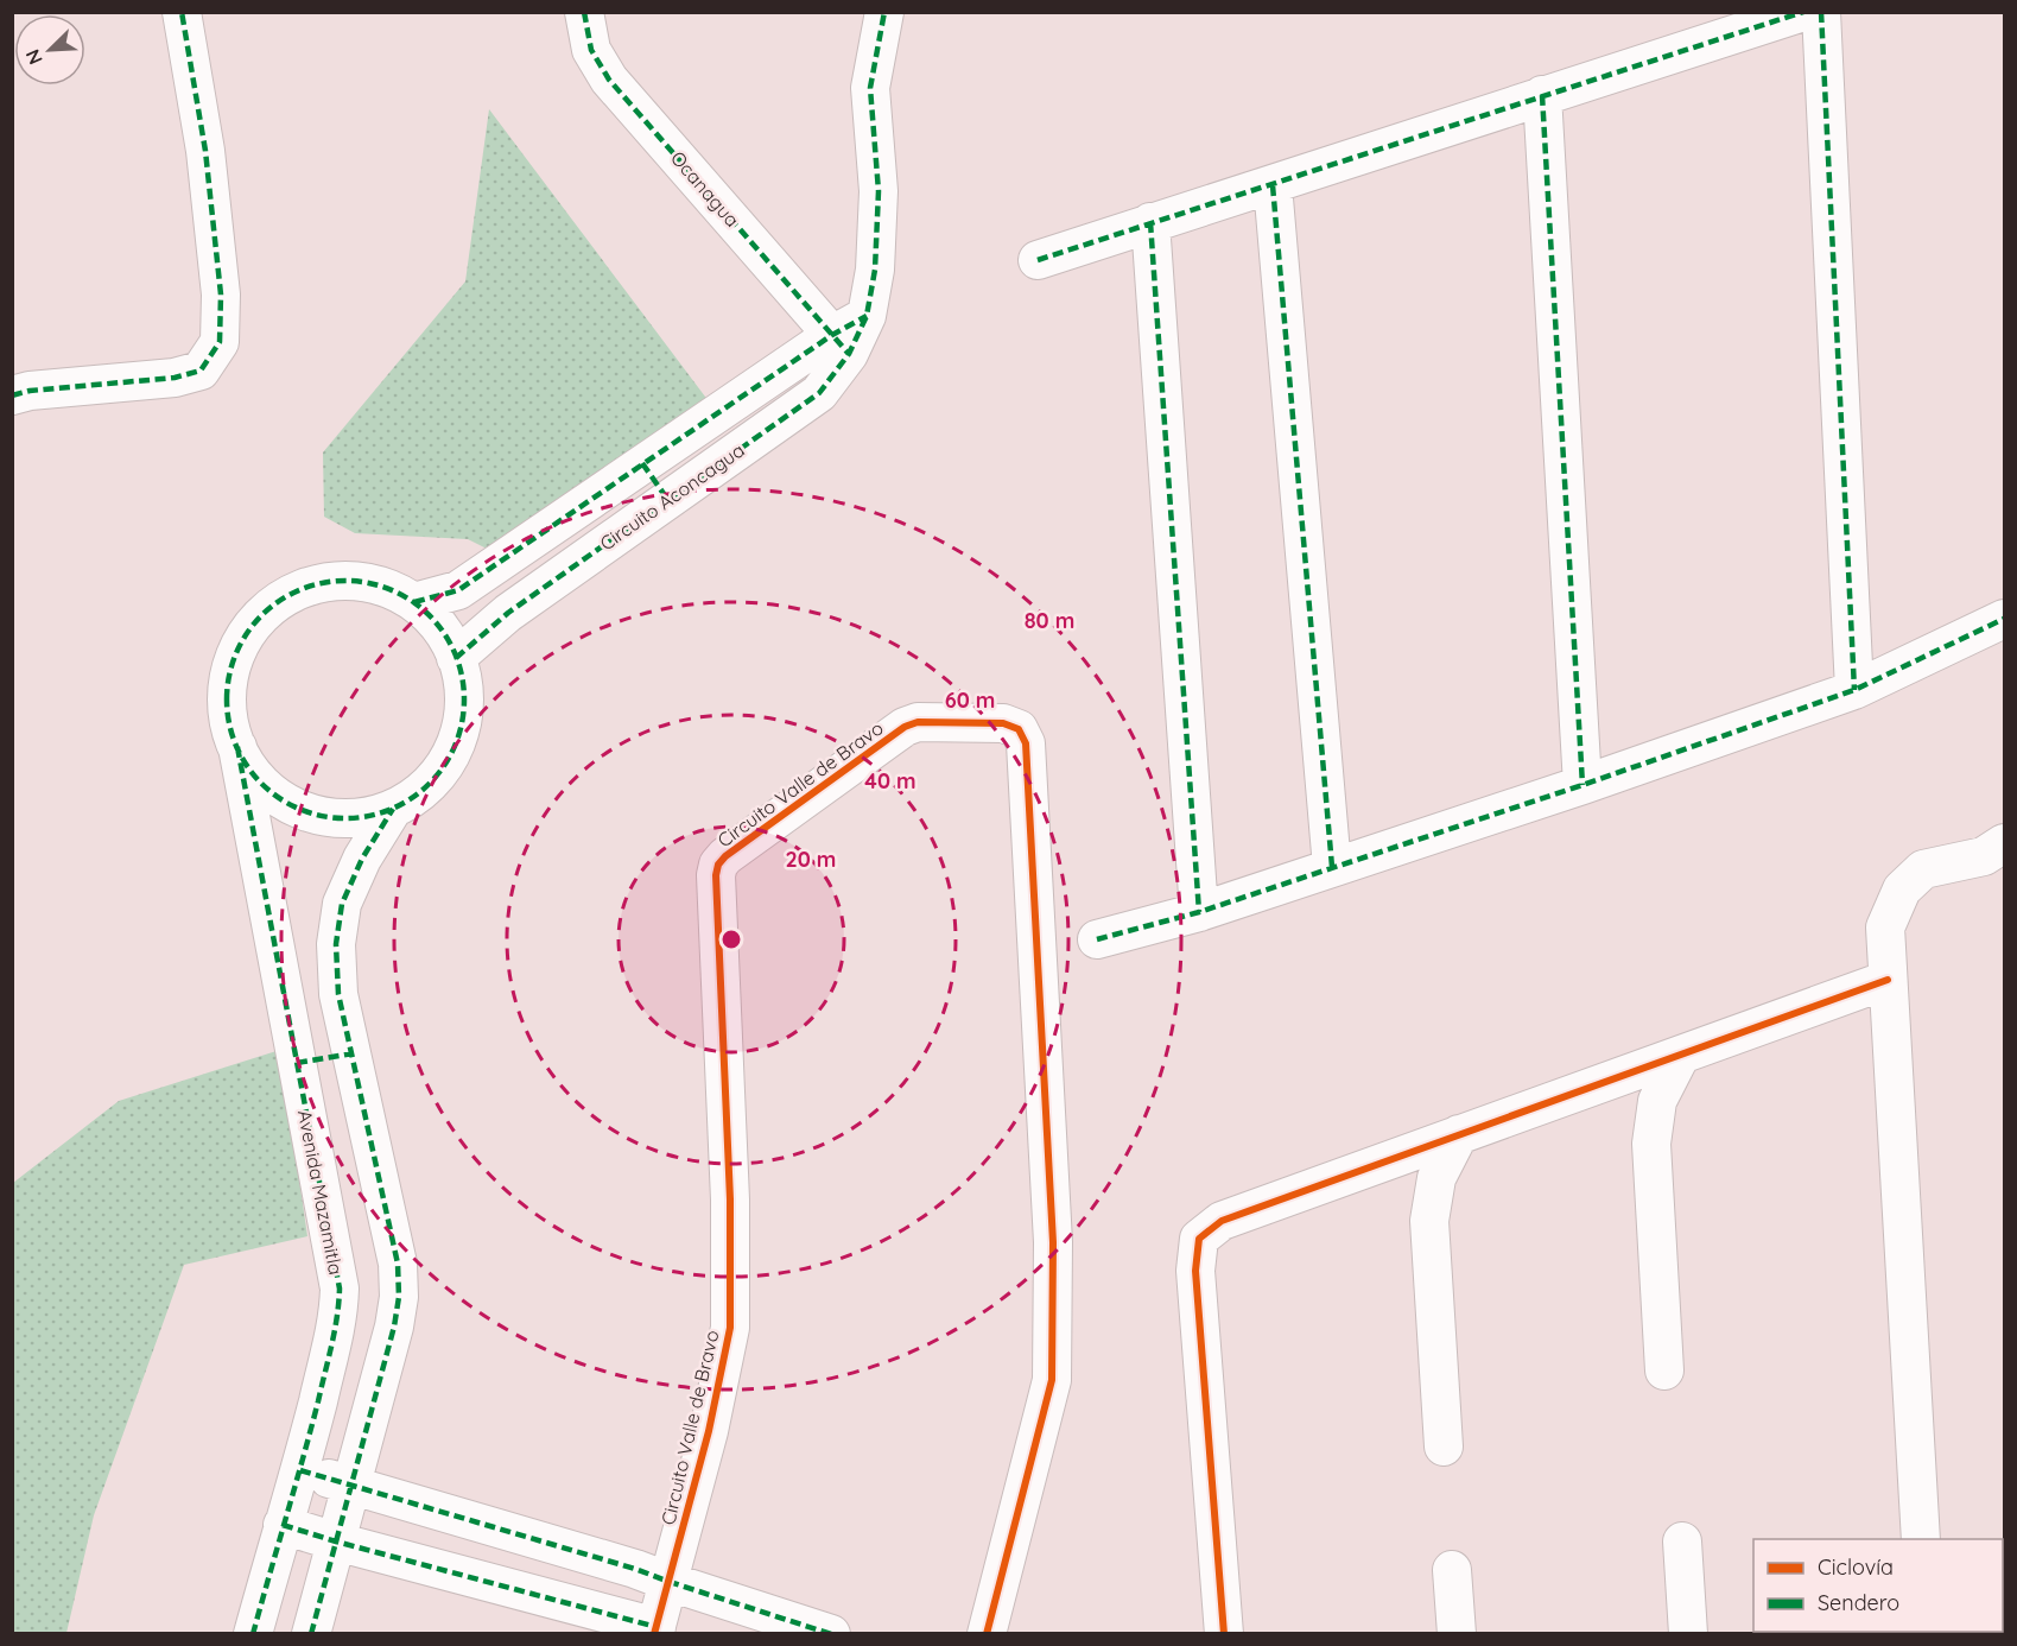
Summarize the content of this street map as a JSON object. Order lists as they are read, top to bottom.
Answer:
{
  "streets": {
    "street": [
      "Ocanagua",
      "Circuito Aconcagua",
      "Circuito Valle de Bravo",
      "Avenida Mazamitla"
    ]
  },
  "crossings": [
    ["Ocanagua", "Circuito Aconcagua"],
    ["Circuito Aconcagua", "Avenida Mazamitla"],
    ["Circuito Valle de Bravo", "Avenida Mazamitla"]
  ],
  "legend": ["Ciclovía", "Sendero"],
  "north": "bottom left",
  "rings": [
    "80 m",
    "60 m",
    "40 m",
    "20 m"
  ]
}
